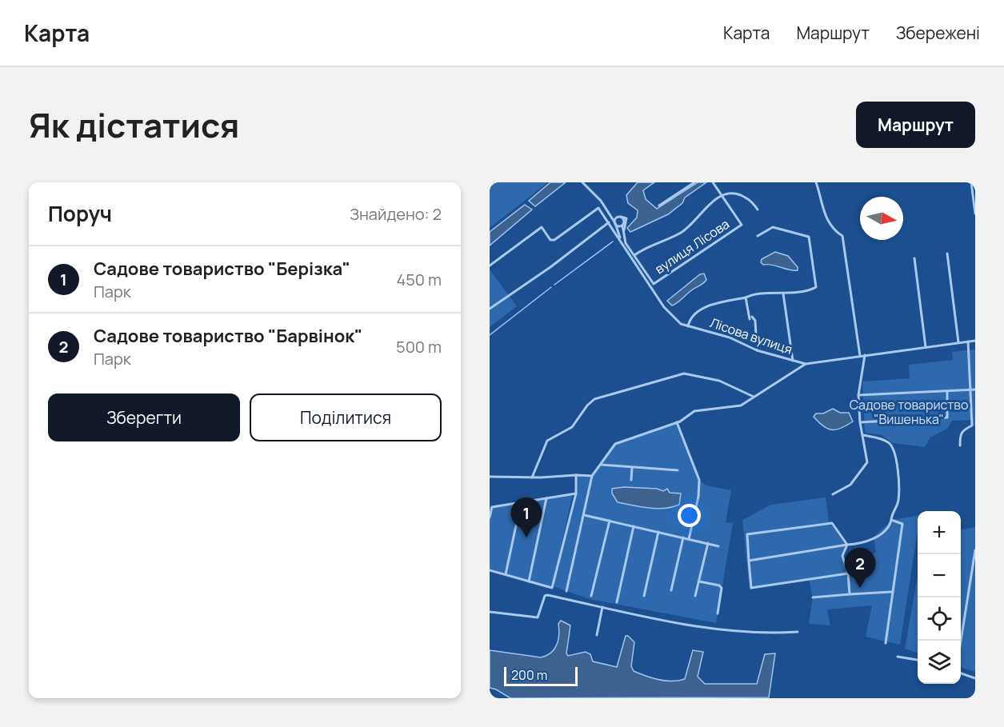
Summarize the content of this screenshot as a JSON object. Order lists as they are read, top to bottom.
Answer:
{
  "streets": {
    "street": ["вулиця Лісова", "Лісова вулиця"]
  },
  "parks": ["Садове товариство \"Вишенька\""],
  "scale_bar": "200 m",
  "north": "right",
  "page": {
    "header": "Карта",
    "nav": ["Карта", "Маршрут", "Збережені"],
    "title": "Як дістатися",
    "buttons": [
      "Маршрут",
      ["Зберегти", "Поділитися"]
    ],
    "heading": ["Поруч", "Знайдено: 2"],
    "list": [
      {
        "mark": "1",
        "name": "Садове товариство \"Берізка\"",
        "note": "Парк",
        "value": "450 m"
      },
      {
        "mark": "2",
        "name": "Садове товариство \"Барвінок\"",
        "note": "Парк",
        "value": "500 m"
      }
    ],
    "pins": ["1", "2"],
    "map_buttons": ["+", "−"],
    "scale": "200 m"
  }
}
